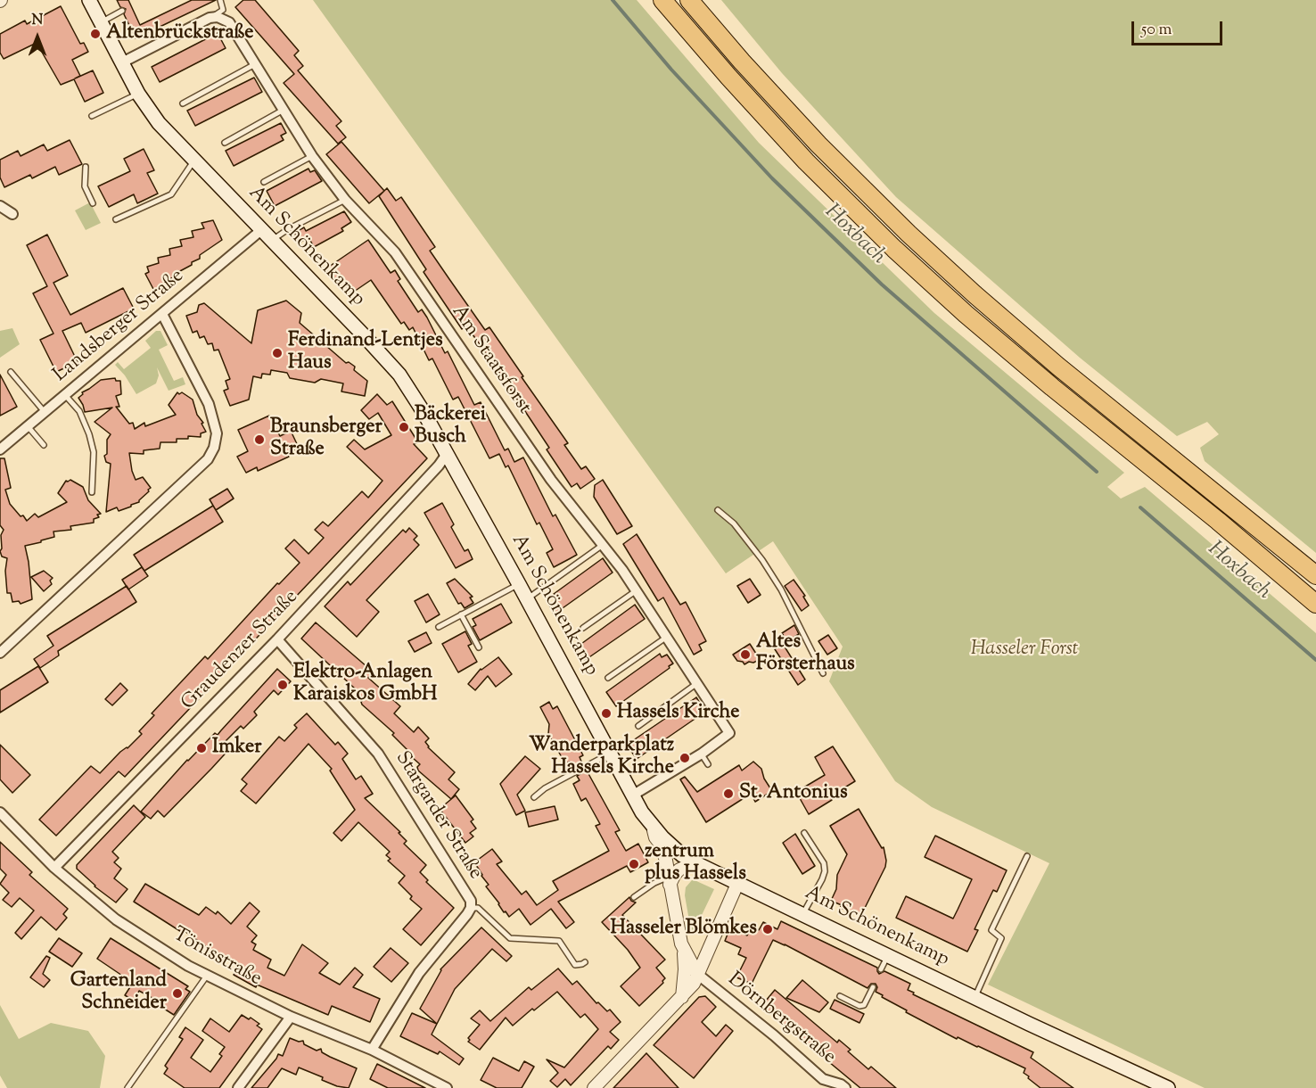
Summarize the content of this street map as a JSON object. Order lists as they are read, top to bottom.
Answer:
{
  "streets": {
    "main road": ["Am Schönenkamp"],
    "street": [
      "Landsberger Straße",
      "Am Staatsforst",
      "Graudenzer Straße",
      "Stargarder Straße",
      "Tönisstraße",
      "Dörnbergstraße"
    ]
  },
  "crossings": [
    ["Am Schönenkamp", "Landsberger Straße"],
    ["Am Schönenkamp", "Graudenzer Straße"],
    ["Graudenzer Straße", "Stargarder Straße"],
    ["Graudenzer Straße", "Tönisstraße"],
    ["Stargarder Straße", "Tönisstraße"]
  ],
  "water": ["Hoxbach"],
  "parks": ["Hasseler Forst"],
  "places": [
    "Altenbrückstraße",
    "Ferdinand-Lentjes Haus",
    "Bäckerei Busch",
    "Braunsberger Straße",
    "Altes Försterhaus",
    "Elektro-Anlagen Karaiskos GmbH",
    "Hassels Kirche",
    "Imker",
    "Wanderparkplatz Hassels Kirche",
    "St. Antonius",
    "zentrum plus Hassels",
    "Hasseler Blömkes",
    "Gartenland Schneider"
  ],
  "scale_bar": "50 m",
  "north": "top"
}
